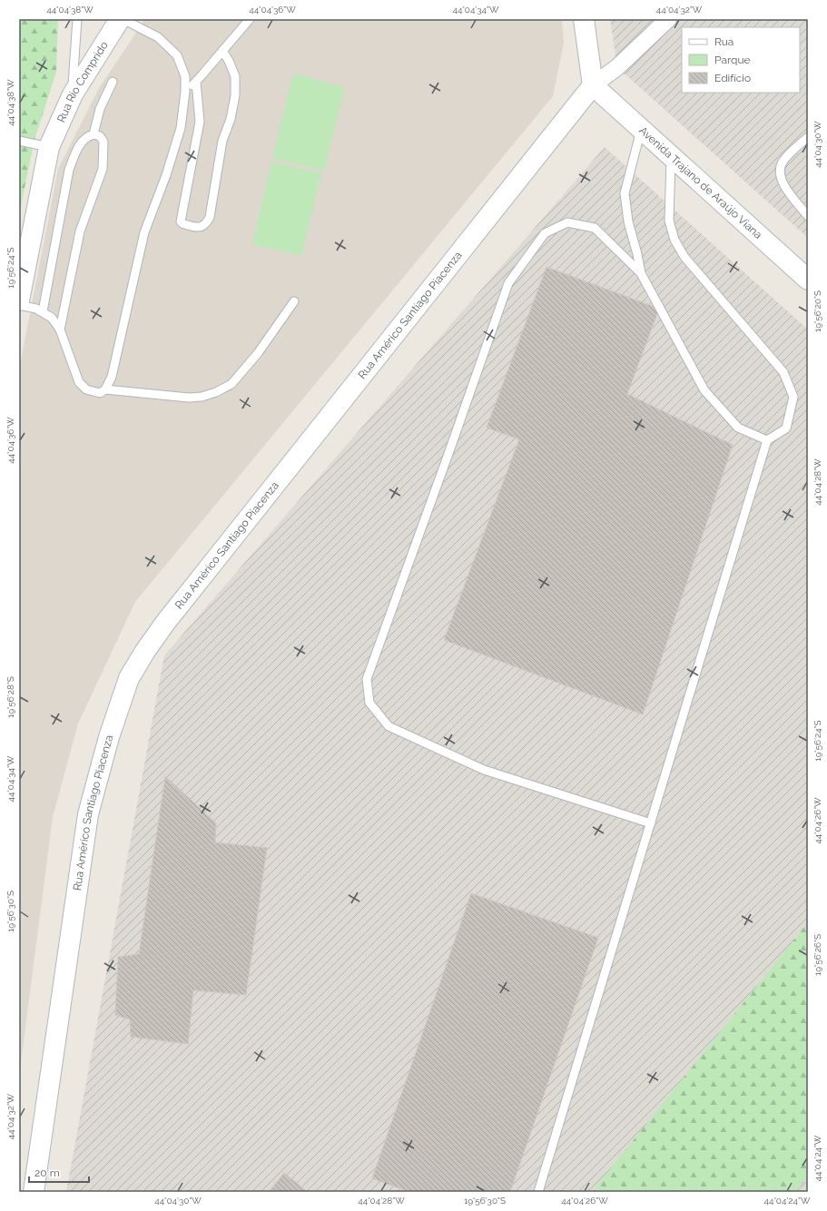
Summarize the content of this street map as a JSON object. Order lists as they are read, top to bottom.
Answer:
{
  "streets": {
    "street": ["Rua Rio Comprido", "Avenida Trajano de Araújo Viana", "Rua Américo Santiago Piacenza"]
  },
  "crossings": [
    ["Avenida Trajano de Araújo Viana", "Rua Américo Santiago Piacenza"]
  ],
  "legend": ["Rua", "Parque", "Edifício"],
  "scale_bar": "20 m",
  "coordinates": [
    "44°04'38\"W",
    "44°04'36\"W",
    "44°04'34\"W",
    "44°04'32\"W",
    "44°04'30\"W",
    "19°56'24\"S",
    "19°56'20\"S",
    "44°04'28\"W",
    "19°56'28\"S",
    "44°04'26\"W",
    "19°56'30\"S",
    "19°56'26\"S",
    "44°04'24\"W"
  ]
}
